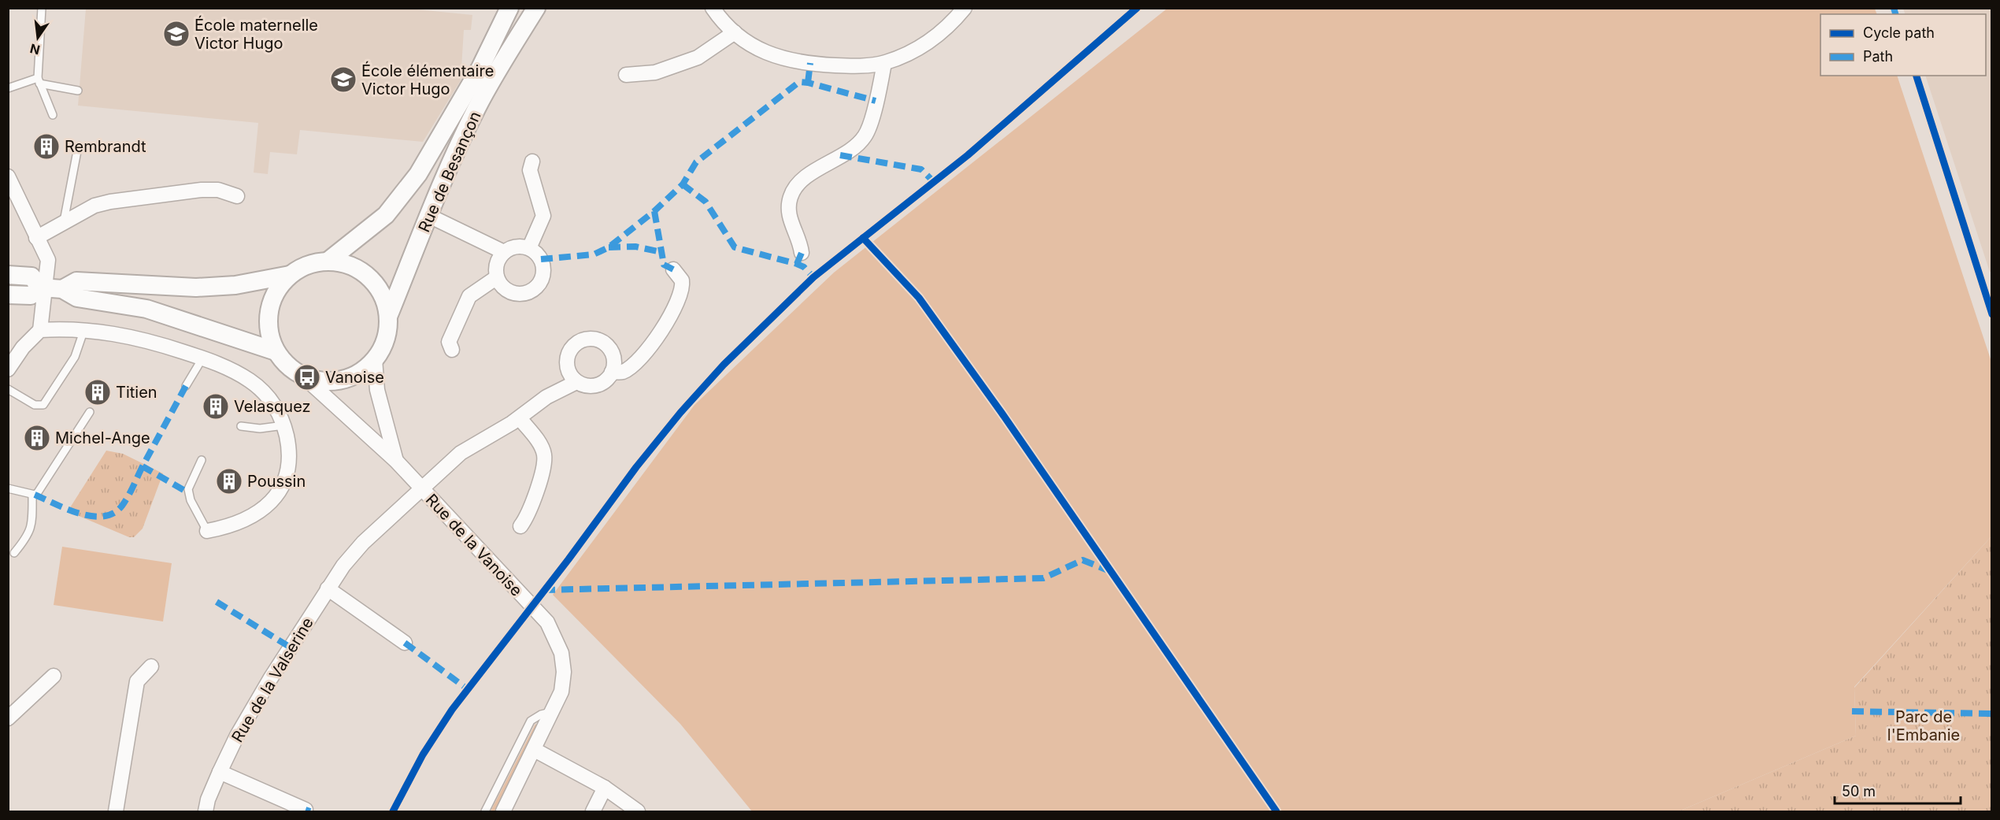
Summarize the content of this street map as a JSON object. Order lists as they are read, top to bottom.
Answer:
{
  "streets": {
    "street": ["Rue de Besançon", "Rue de la Vanoise", "Rue de la Valserine"]
  },
  "crossings": [
    ["Rue de Besançon", "Rue de la Vanoise"],
    ["Rue de la Vanoise", "Rue de la Valserine"]
  ],
  "parks": ["Parc de l'Embanie"],
  "places": {
    "school or university": ["École maternelle Victor Hugo", "École élémentaire Victor Hugo"],
    "building": [
      "Rembrandt",
      "Titien",
      "Velasquez",
      "Michel-Ange",
      "Poussin"
    ],
    "bus stop": ["Vanoise"]
  },
  "legend": ["Cycle path", "Path"],
  "scale_bar": "50 m",
  "north": "bottom"
}
